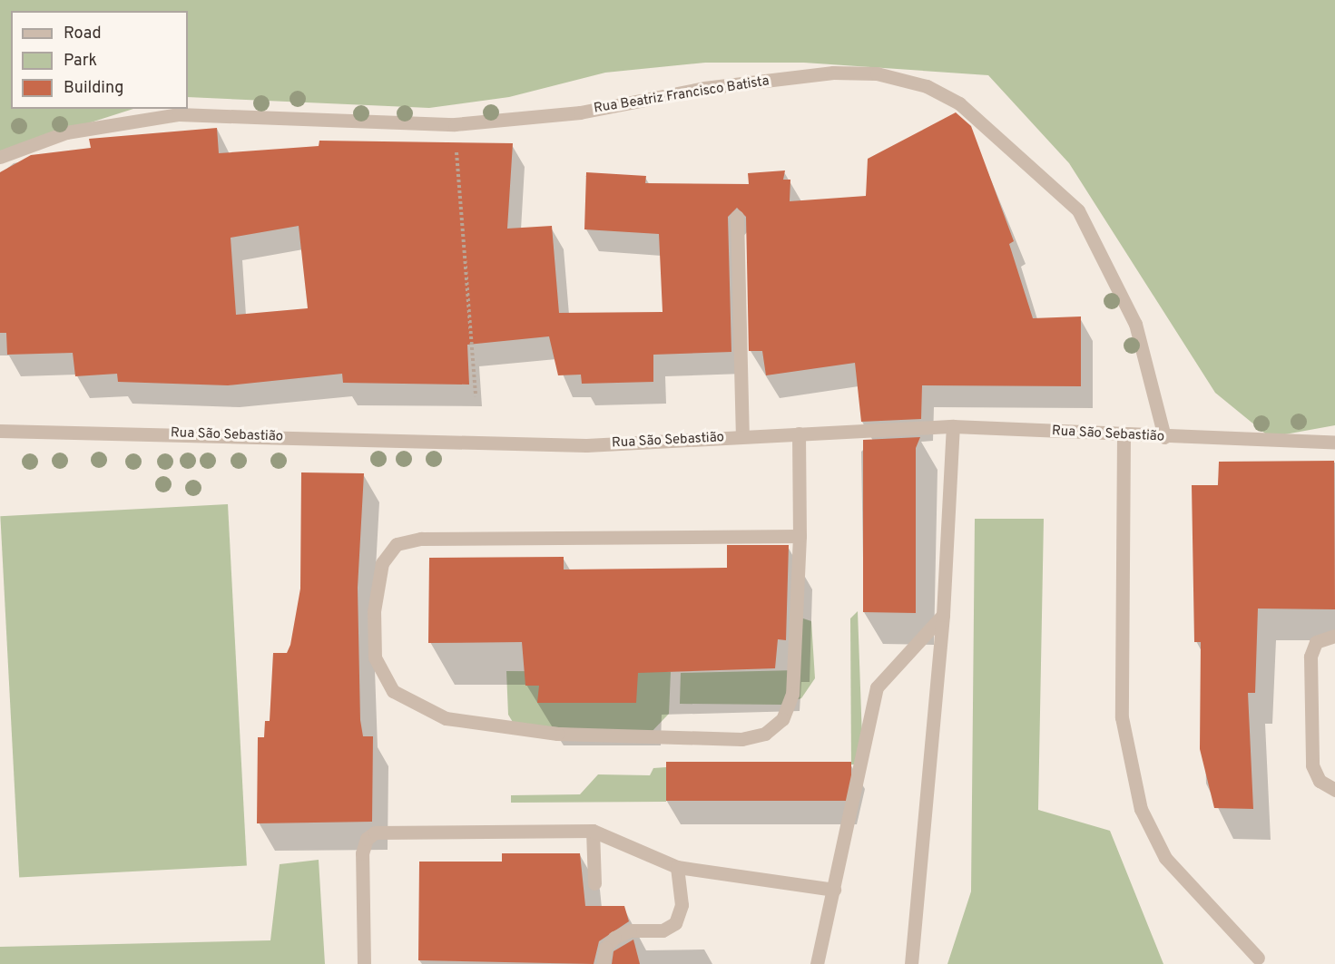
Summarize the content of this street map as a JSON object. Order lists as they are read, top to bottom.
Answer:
{
  "streets": {
    "street": ["Rua Beatriz Francisco Batista", "Rua São Sebastião"]
  },
  "crossings": [
    ["Rua Beatriz Francisco Batista", "Rua São Sebastião"]
  ],
  "legend": ["Road", "Park", "Building"]
}
